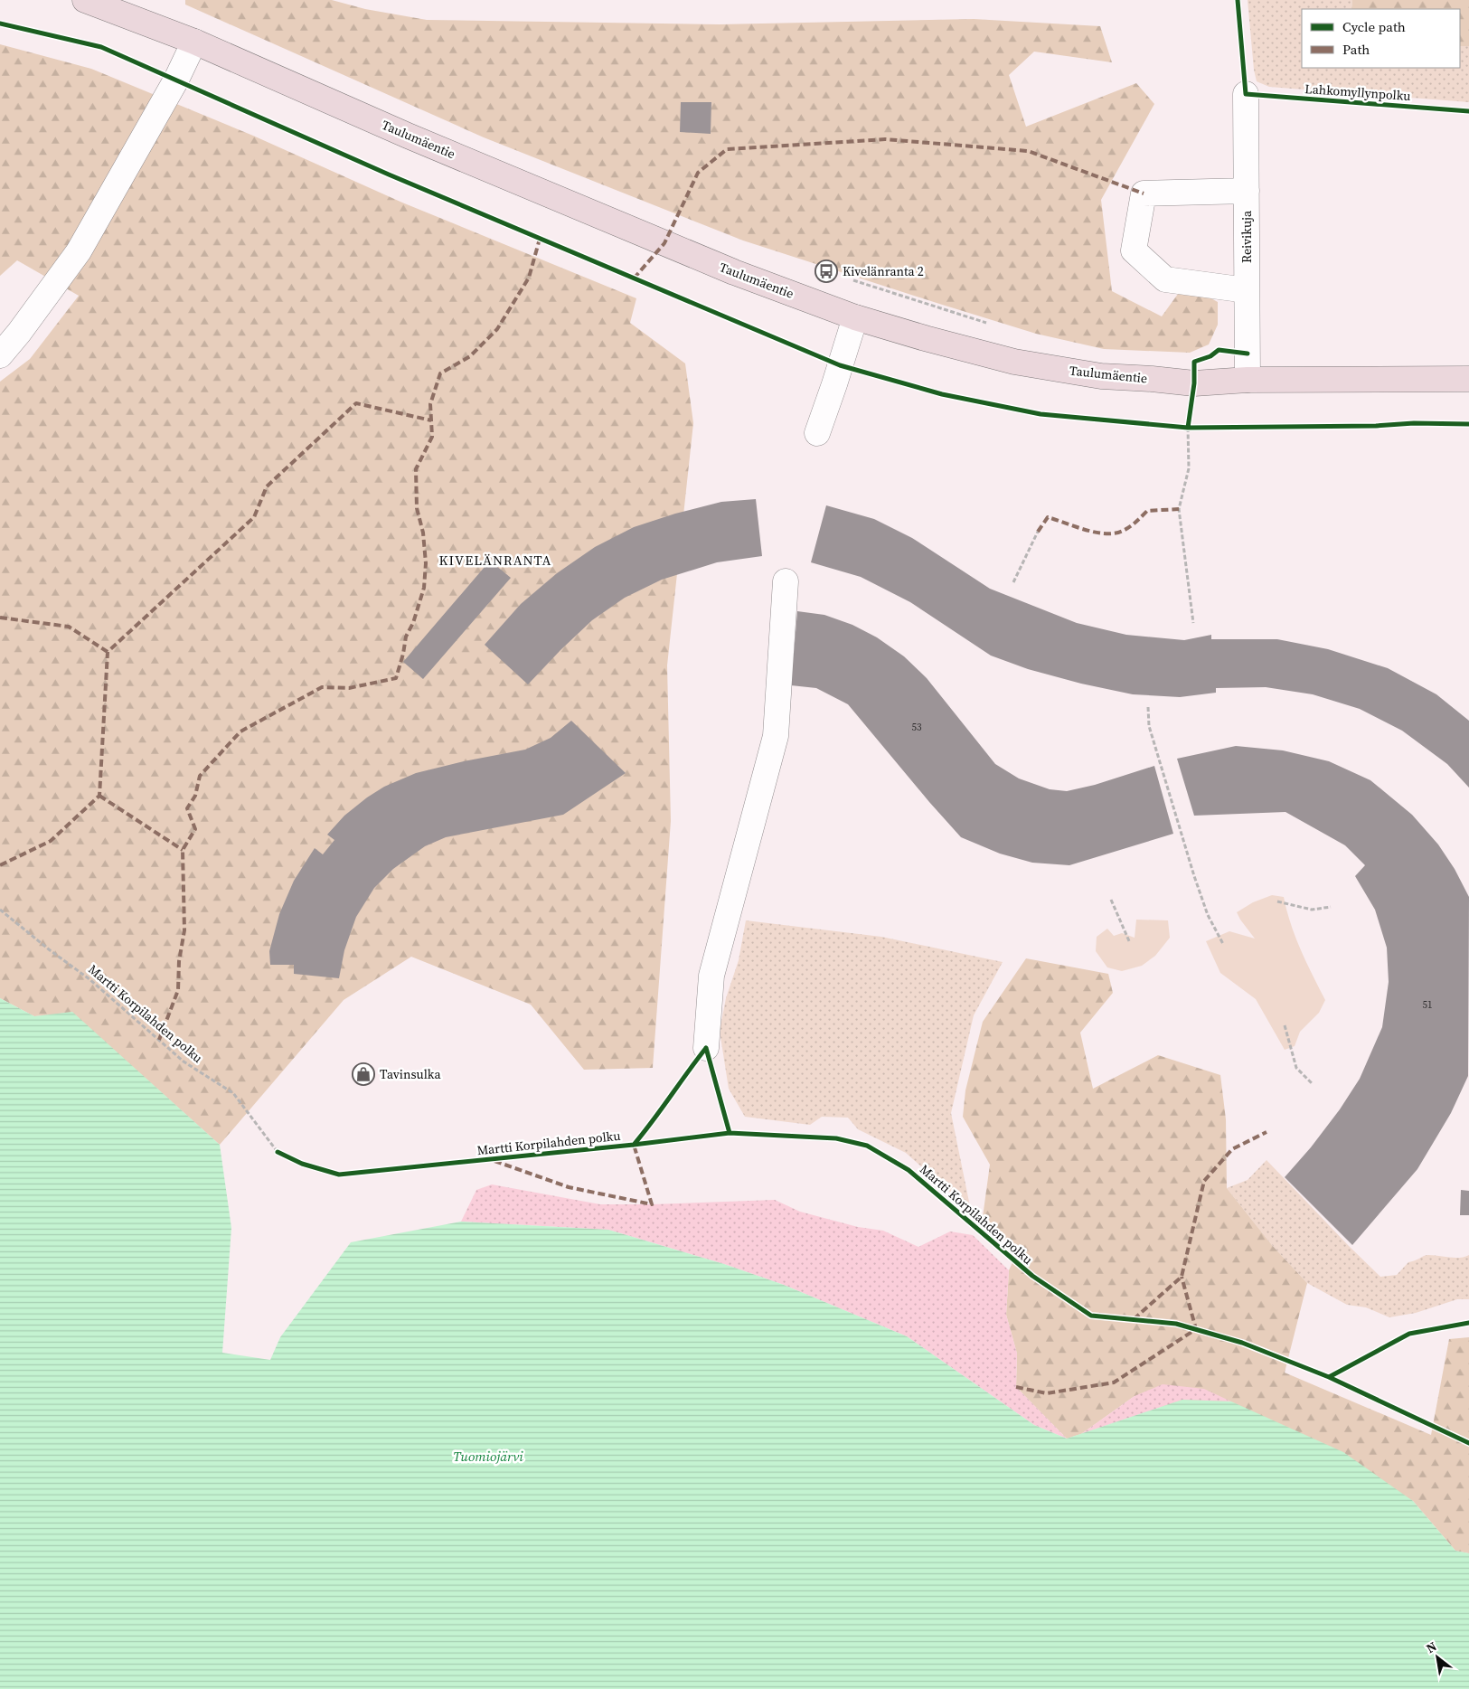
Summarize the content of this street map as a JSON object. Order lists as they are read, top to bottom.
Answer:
{
  "streets": {
    "main road": ["Taulumäentie"],
    "street": ["Reivikuja"],
    "cycle path": ["Lahkomyllynpolku", "Martti Korpilahden polku"]
  },
  "crossings": [
    ["Taulumäentie", "Reivikuja"]
  ],
  "districts": ["KIVELÄNRANTA"],
  "water": ["Tuomiojärvi"],
  "places": {
    "bus stop": ["Kivelänranta 2"],
    "shop": ["Tavinsulka"]
  },
  "house_numbers": ["53", "51"],
  "legend": ["Cycle path", "Path"],
  "north": "top left"
}
